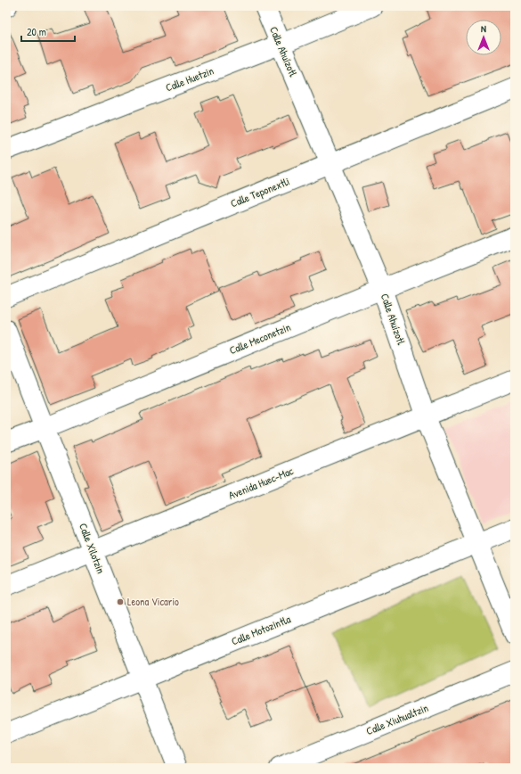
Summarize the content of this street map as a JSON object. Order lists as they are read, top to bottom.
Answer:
{
  "streets": {
    "street": [
      "Calle Ahuízotl",
      "Calle Huetzin",
      "Calle Teponextli",
      "Calle Meconetzin",
      "Avenida Huec-Mac",
      "Calle Xilotzin",
      "Calle Motozintla",
      "Calle Xiuhualtzin"
    ]
  },
  "crossings": [
    ["Calle Ahuízotl", "Calle Huetzin"],
    ["Calle Ahuízotl", "Calle Teponextli"],
    ["Calle Ahuízotl", "Calle Meconetzin"],
    ["Calle Ahuízotl", "Avenida Huec-Mac"],
    ["Calle Ahuízotl", "Calle Motozintla"],
    ["Calle Meconetzin", "Calle Xilotzin"],
    ["Avenida Huec-Mac", "Calle Xilotzin"],
    ["Calle Xilotzin", "Calle Motozintla"]
  ],
  "places": ["Leona Vicario"],
  "scale_bar": "20 m",
  "north": "top"
}
